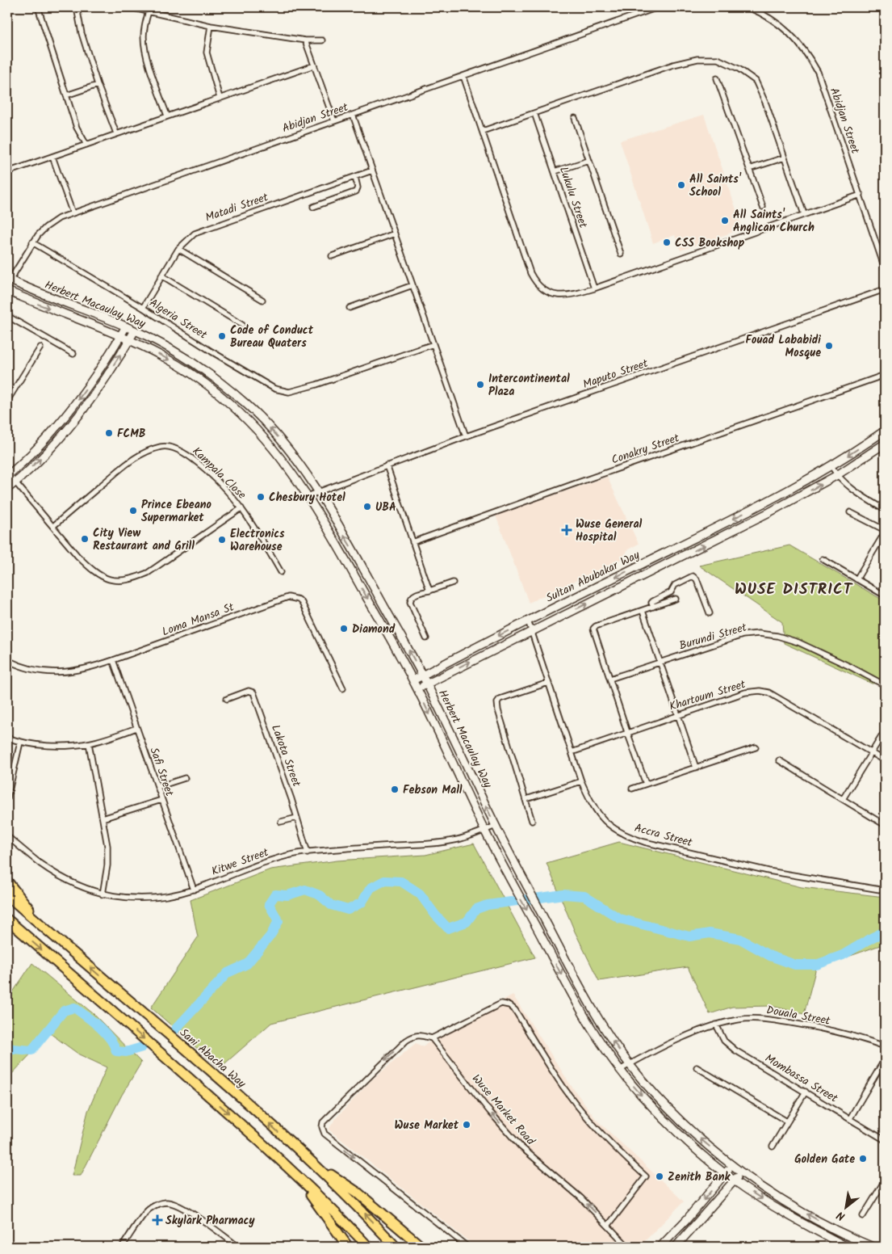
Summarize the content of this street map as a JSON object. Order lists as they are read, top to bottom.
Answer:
{
  "streets": {
    "highway": ["Sani Abacha Way"],
    "main road": ["Herbert Macaulay Way", "Sultan Abubakar Way"],
    "street": [
      "Abidjan Street",
      "Lukulu Street",
      "Matadi Street",
      "Algeria Street",
      "Maputo Street",
      "Conakry Street",
      "Kampala Close",
      "Loma Mansa St",
      "Burundi Street",
      "Khartoum Street",
      "Lakota Street",
      "Safi Street",
      "Accra Street",
      "Kitwe Street",
      "Douala Street",
      "Mombassa Street",
      "Wuse Market Road"
    ]
  },
  "crossings": [
    ["Abidjan Street", "Herbert Macaulay Way"],
    ["Abidjan Street", "Algeria Street"],
    ["Matadi Street", "Algeria Street"],
    ["Herbert Macaulay Way", "Maputo Street"],
    ["Herbert Macaulay Way", "Sultan Abubakar Way"],
    ["Herbert Macaulay Way", "Kitwe Street"],
    ["Herbert Macaulay Way", "Douala Street"],
    ["Sultan Abubakar Way", "Accra Street"],
    ["Loma Mansa St", "Safi Street"],
    ["Khartoum Street", "Accra Street"],
    ["Lakota Street", "Kitwe Street"],
    ["Safi Street", "Kitwe Street"],
    ["Douala Street", "Mombassa Street"]
  ],
  "one_way": ["Wuse Market Road"],
  "districts": ["WUSE DISTRICT"],
  "places": {
    "other": [
      "All Saints' School",
      "All Saints' Anglican Church",
      "CSS Bookshop",
      "Code of Conduct Bureau Quaters",
      "Fouad Lababidi Mosque",
      "Intercontinental Plaza",
      "FCMB",
      "Chesbury Hotel",
      "UBA",
      "Prince Ebeano Supermarket",
      "City View Restaurant and Grill",
      "Electronics Warehouse",
      "Diamond",
      "Febson Mall",
      "Wuse Market",
      "Golden Gate",
      "Zenith Bank"
    ],
    "health": ["Wuse General Hospital", "Skylark Pharmacy"]
  },
  "north": "bottom left"
}
